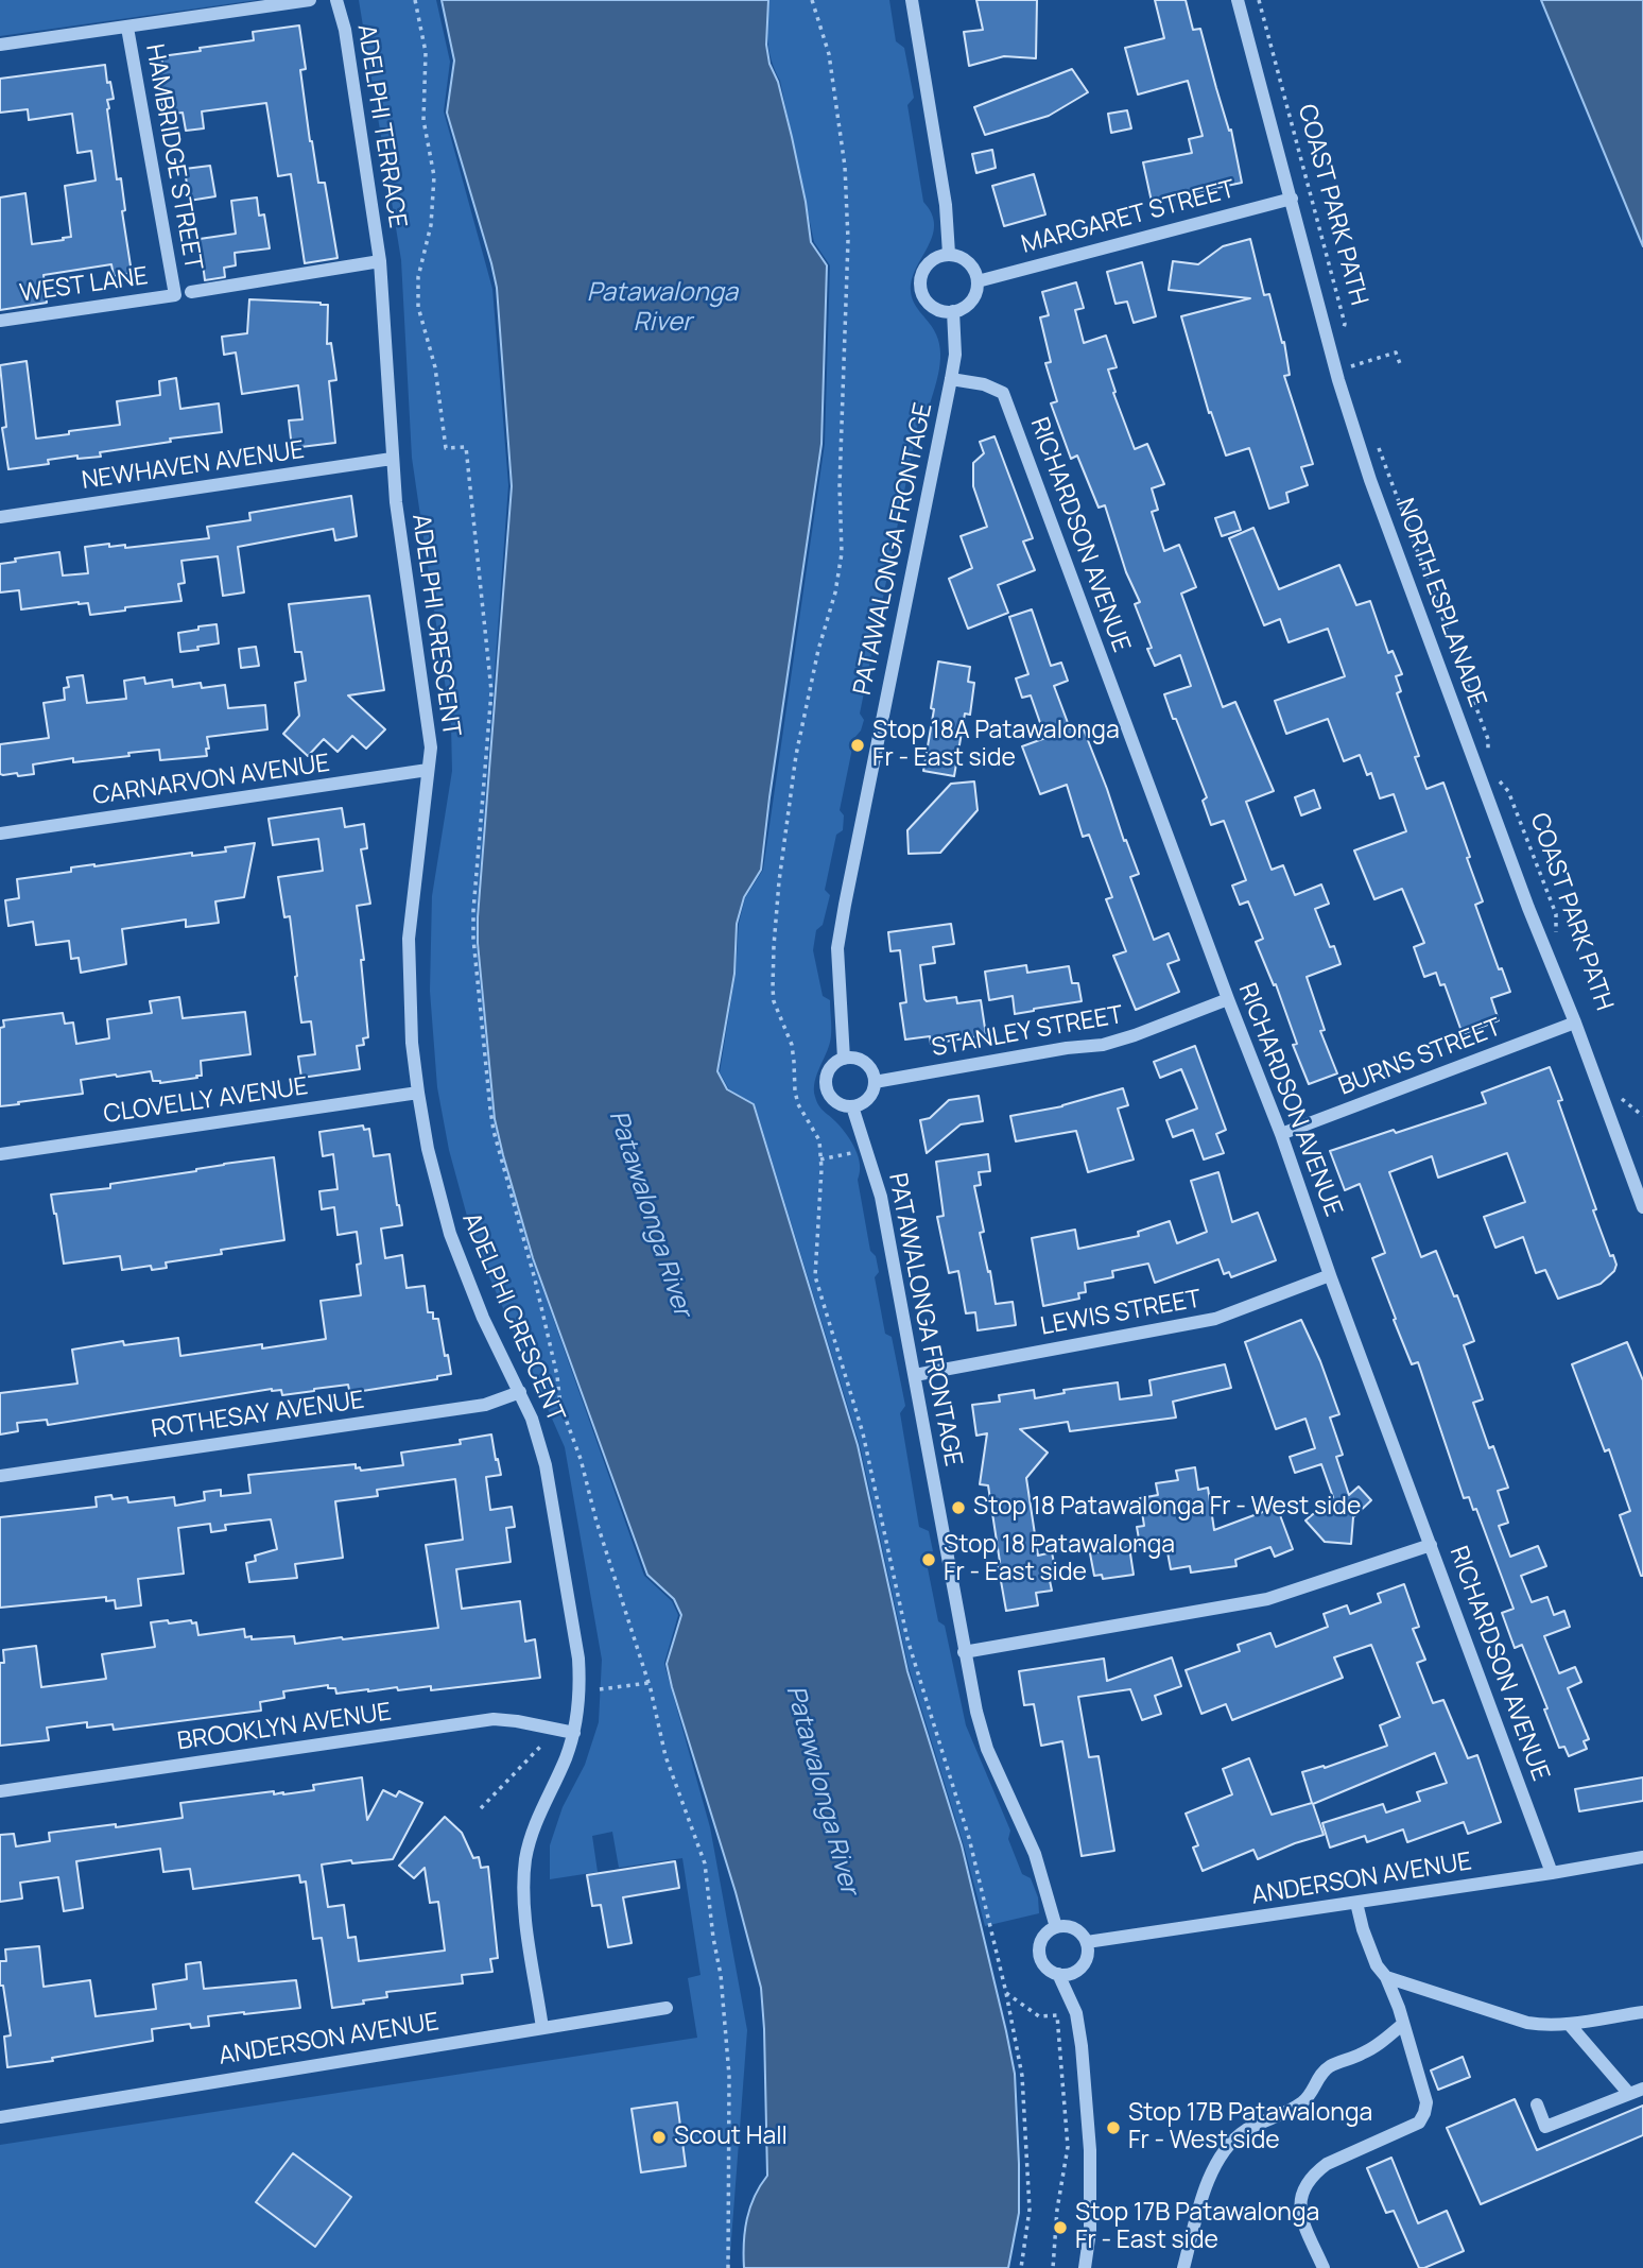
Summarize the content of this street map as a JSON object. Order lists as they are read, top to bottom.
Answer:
{
  "streets": {
    "street": [
      "ADELPHI TERRACE",
      "HAMBRIDGE STREET",
      "MARGARET STREET",
      "WEST LANE",
      "NEWHAVEN AVENUE",
      "RICHARDSON AVENUE",
      "PATAWALONGA FRONTAGE",
      "NORTH ESPLANADE",
      "ADELPHI CRESCENT",
      "CARNARVON AVENUE",
      "STANLEY STREET",
      "BURNS STREET",
      "CLOVELLY AVENUE",
      "LEWIS STREET",
      "ROTHESAY AVENUE",
      "BROOKLYN AVENUE",
      "ANDERSON AVENUE"
    ],
    "path": ["COAST PARK PATH"]
  },
  "crossings": [
    ["ADELPHI TERRACE", "ADELPHI CRESCENT"],
    ["HAMBRIDGE STREET", "WEST LANE"],
    ["MARGARET STREET", "PATAWALONGA FRONTAGE"],
    ["MARGARET STREET", "NORTH ESPLANADE"],
    ["NEWHAVEN AVENUE", "ADELPHI CRESCENT"],
    ["RICHARDSON AVENUE", "PATAWALONGA FRONTAGE"],
    ["RICHARDSON AVENUE", "STANLEY STREET"],
    ["RICHARDSON AVENUE", "BURNS STREET"],
    ["RICHARDSON AVENUE", "LEWIS STREET"],
    ["RICHARDSON AVENUE", "ANDERSON AVENUE"],
    ["PATAWALONGA FRONTAGE", "STANLEY STREET"],
    ["PATAWALONGA FRONTAGE", "LEWIS STREET"],
    ["PATAWALONGA FRONTAGE", "ANDERSON AVENUE"],
    ["NORTH ESPLANADE", "BURNS STREET"],
    ["ADELPHI CRESCENT", "CARNARVON AVENUE"],
    ["ADELPHI CRESCENT", "CLOVELLY AVENUE"],
    ["ADELPHI CRESCENT", "ROTHESAY AVENUE"],
    ["ADELPHI CRESCENT", "BROOKLYN AVENUE"],
    ["ADELPHI CRESCENT", "ANDERSON AVENUE"]
  ],
  "water": ["Patawalonga River"],
  "places": [
    "Stop 18A Patawalonga Fr - East side",
    "Stop 18 Patawalonga Fr - West side",
    "Stop 18 Patawalonga Fr - East side",
    "Stop 17B Patawalonga Fr - West side",
    "Scout Hall",
    "Stop 17B Patawalonga Fr - East side"
  ]
}
